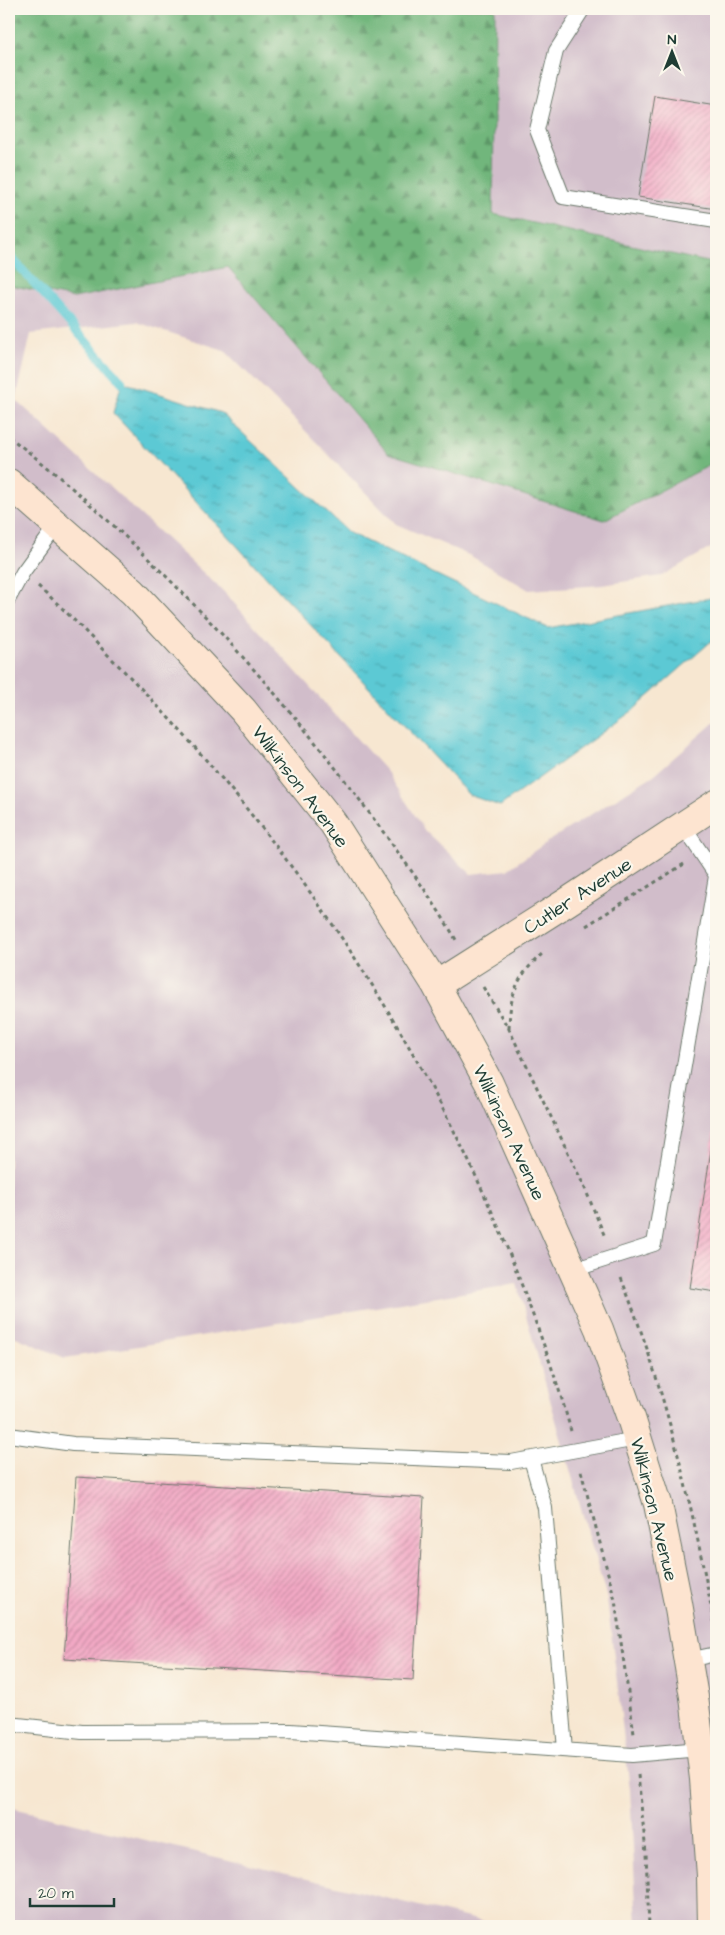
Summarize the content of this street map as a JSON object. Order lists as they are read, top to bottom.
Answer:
{
  "streets": {
    "street": ["Wilkinson Avenue", "Cutler Avenue"]
  },
  "crossings": [
    ["Wilkinson Avenue", "Cutler Avenue"]
  ],
  "scale_bar": "20 m",
  "north": "top"
}
